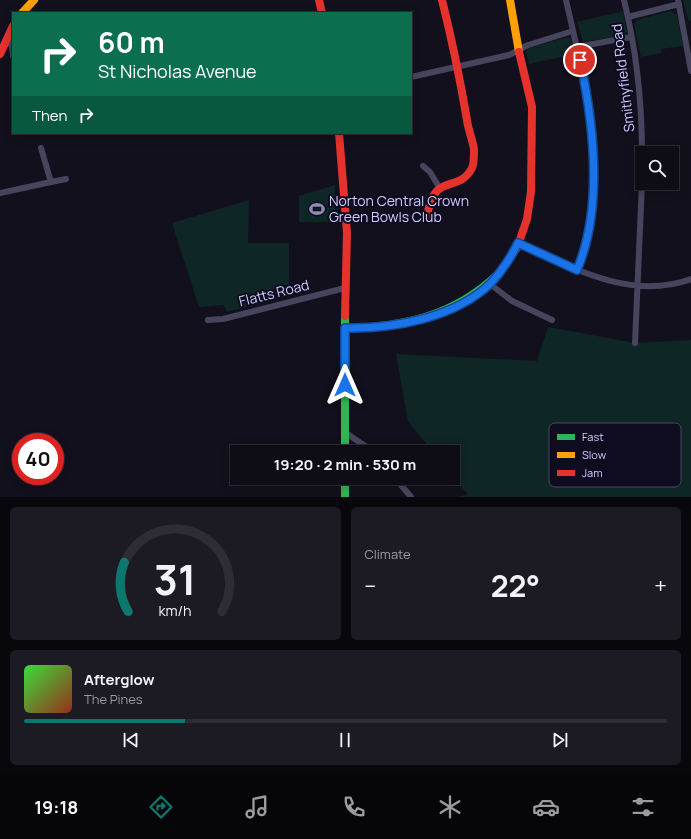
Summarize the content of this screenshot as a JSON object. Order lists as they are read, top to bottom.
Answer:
{
  "streets": {
    "street": ["Smithyfield Road", "Flatts Road"]
  },
  "places": {
    "sports": ["Norton Central Crown Green Bowls Club"]
  },
  "legend": ["Fast", "Slow", "Jam"],
  "page": {
    "turn": ["60 m", "St Nicholas Avenue"],
    "then": "Then",
    "limit": "40",
    "trip": "19:20 · 2 min · 530 m",
    "tile": "Climate",
    "heat": ["−", "22°", "+"],
    "song": ["Afterglow", "The Pines"],
    "tabs": "19:18",
    "gauge": ["31", "km/h"]
  }
}
